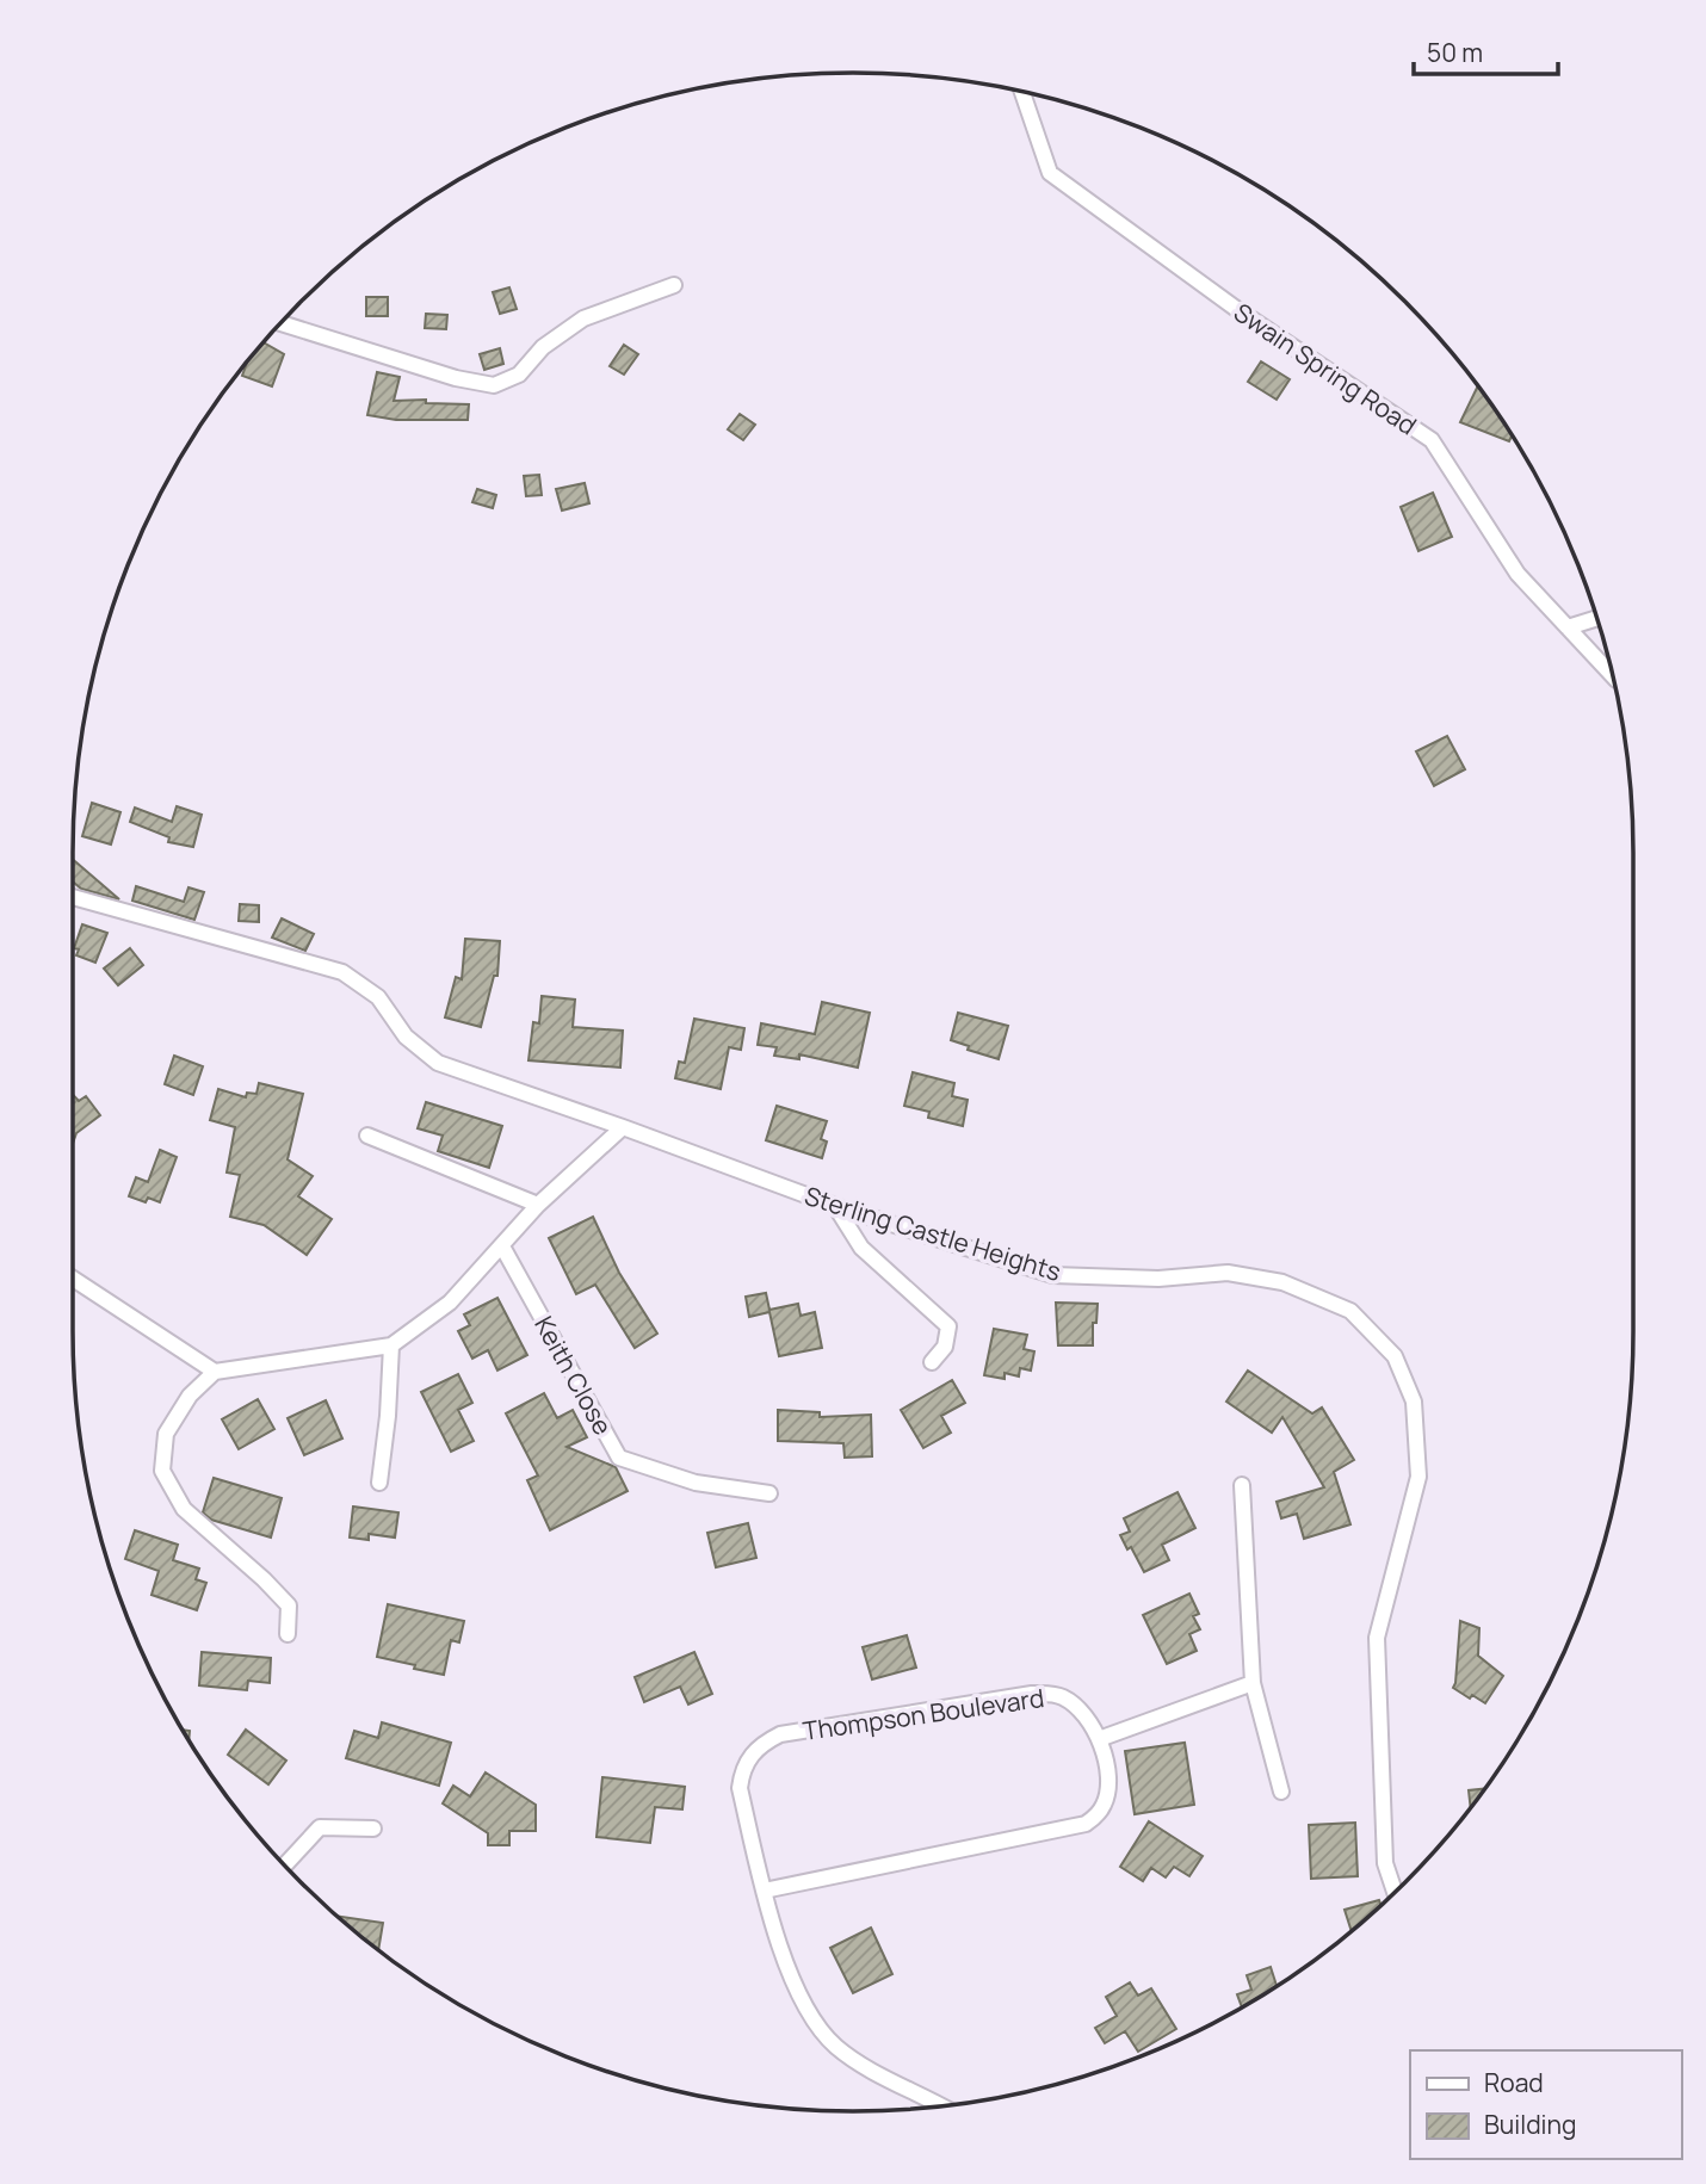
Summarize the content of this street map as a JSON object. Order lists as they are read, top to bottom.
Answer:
{
  "streets": {
    "street": [
      "Swain Spring Road",
      "Sterling Castle Heights",
      "Keith Close",
      "Thompson Boulevard"
    ]
  },
  "legend": ["Road", "Building"],
  "scale_bar": "50 m"
}
